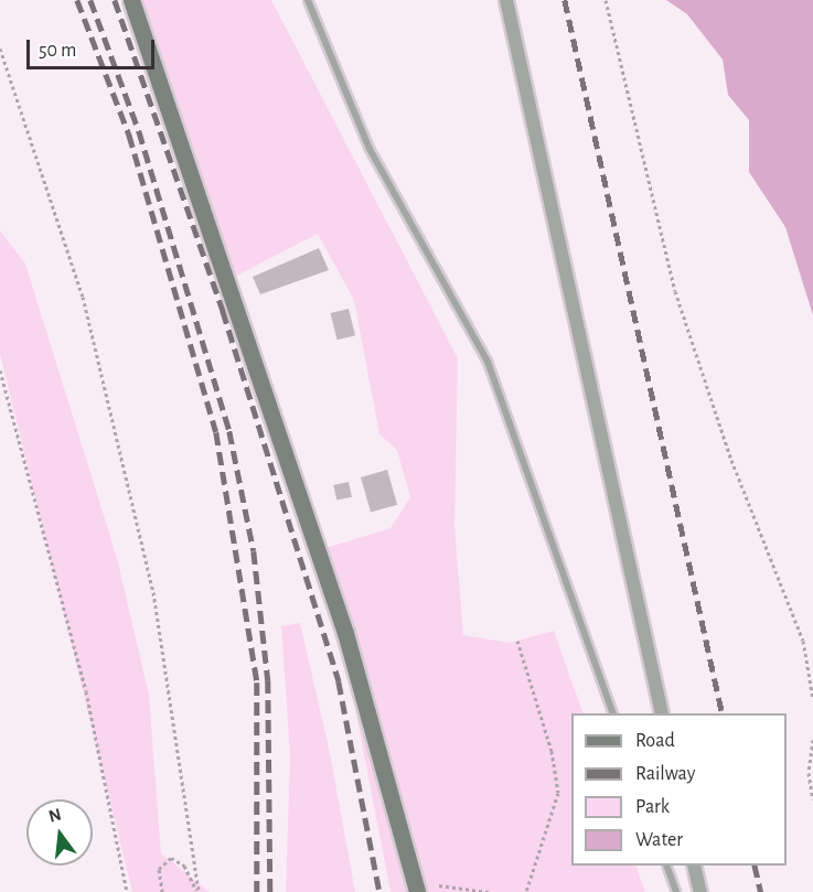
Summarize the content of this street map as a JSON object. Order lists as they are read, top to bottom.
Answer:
{
  "legend": [
    "Road",
    "Railway",
    "Park",
    "Water"
  ],
  "scale_bar": "50 m",
  "north": "top"
}
